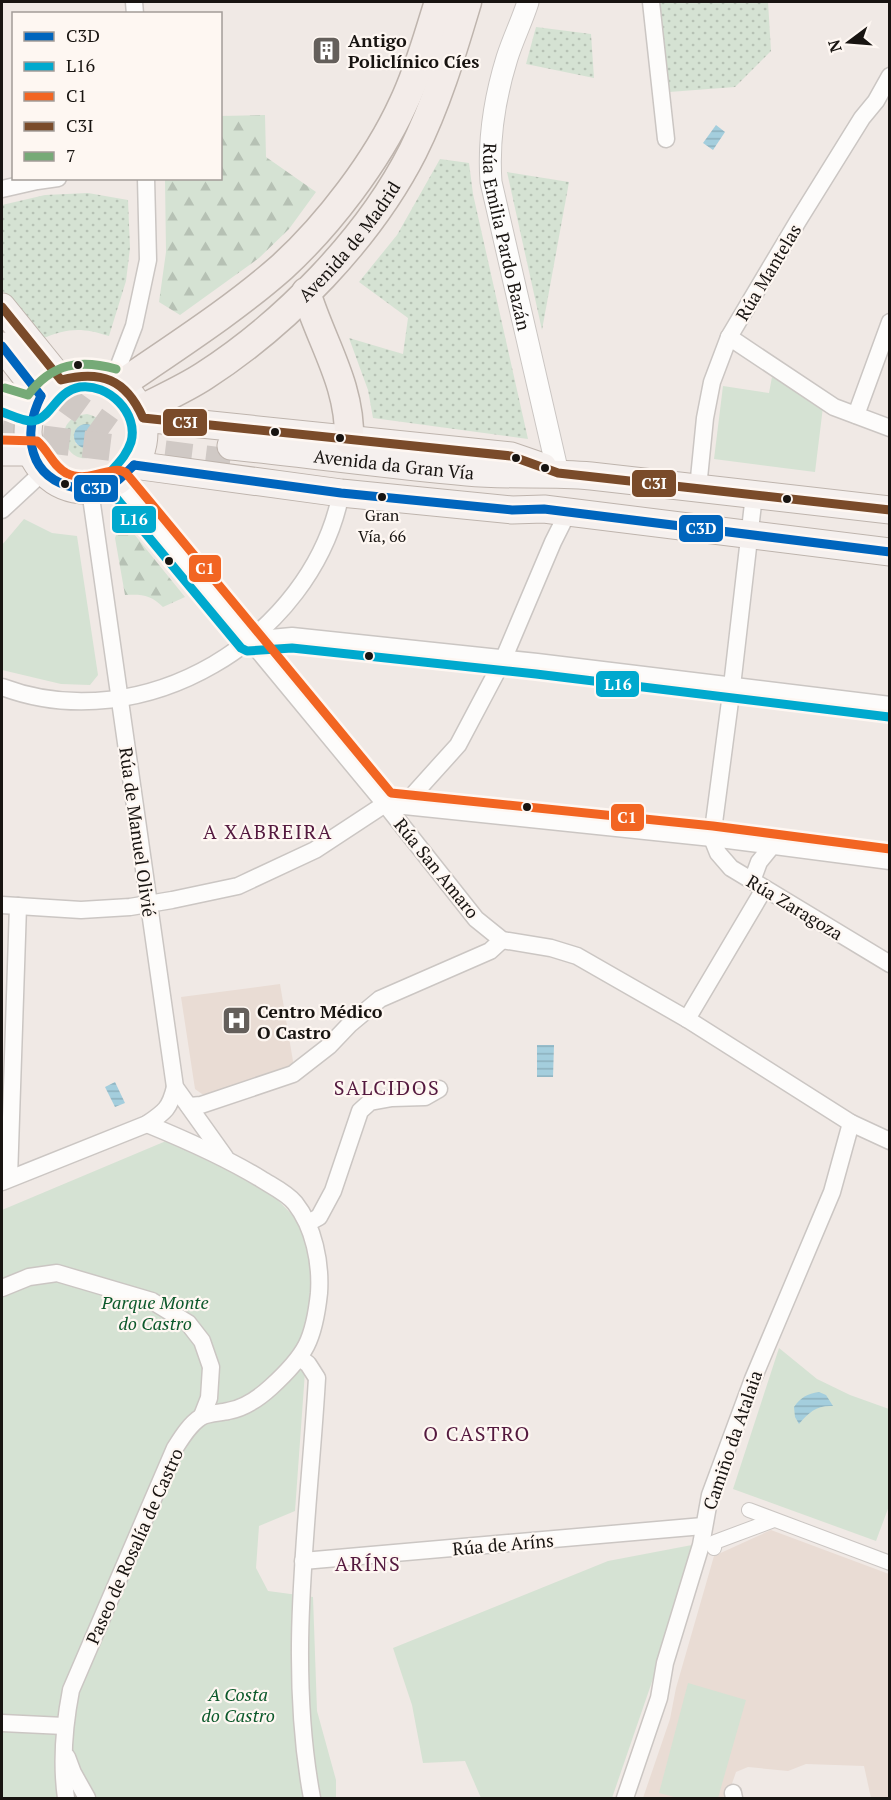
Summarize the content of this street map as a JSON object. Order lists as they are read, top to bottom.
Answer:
{
  "streets": {
    "highway": ["Avenida de Madrid"],
    "main road": ["Avenida da Gran Vía"],
    "street": [
      "Rúa Emilia Pardo Bazán",
      "Rúa Mantelas",
      "Rúa de Manuel Olivié",
      "Rúa San Amaro",
      "Rúa Zaragoza",
      "Camiño da Atalaia",
      "Rúa de Aríns",
      "Paseo de Rosalía de Castro"
    ]
  },
  "crossings": [
    ["Rúa Emilia Pardo Bazán", "Avenida da Gran Vía"],
    ["Avenida de Madrid", "Avenida da Gran Vía"],
    ["Avenida de Madrid", "Rúa de Manuel Olivié"],
    ["Avenida de Madrid", "Rúa San Amaro"],
    ["Rúa Mantelas", "Avenida da Gran Vía"],
    ["Avenida da Gran Vía", "Rúa de Manuel Olivié"],
    ["Avenida da Gran Vía", "Rúa San Amaro"],
    ["Rúa de Manuel Olivié", "Rúa San Amaro"],
    ["Rúa San Amaro", "Camiño da Atalaia"],
    ["Camiño da Atalaia", "Rúa de Aríns"]
  ],
  "districts": [
    "A XABREIRA",
    "SALCIDOS",
    "O CASTRO",
    "ARÍNS"
  ],
  "parks": ["Parque Monte do Castro", "A Costa do Castro"],
  "places": {
    "building": ["Antigo Policlínico Cíes"],
    "other": ["Gran Vía, 66"],
    "hospital": ["Centro Médico O Castro"]
  },
  "lines": [
    "transit line C3I",
    "transit line C3D",
    "transit line 7",
    "transit line L16",
    "transit line C1"
  ],
  "legend": [
    "C3D",
    "L16",
    "C1",
    "C3I",
    "7"
  ],
  "north": "left"
}
